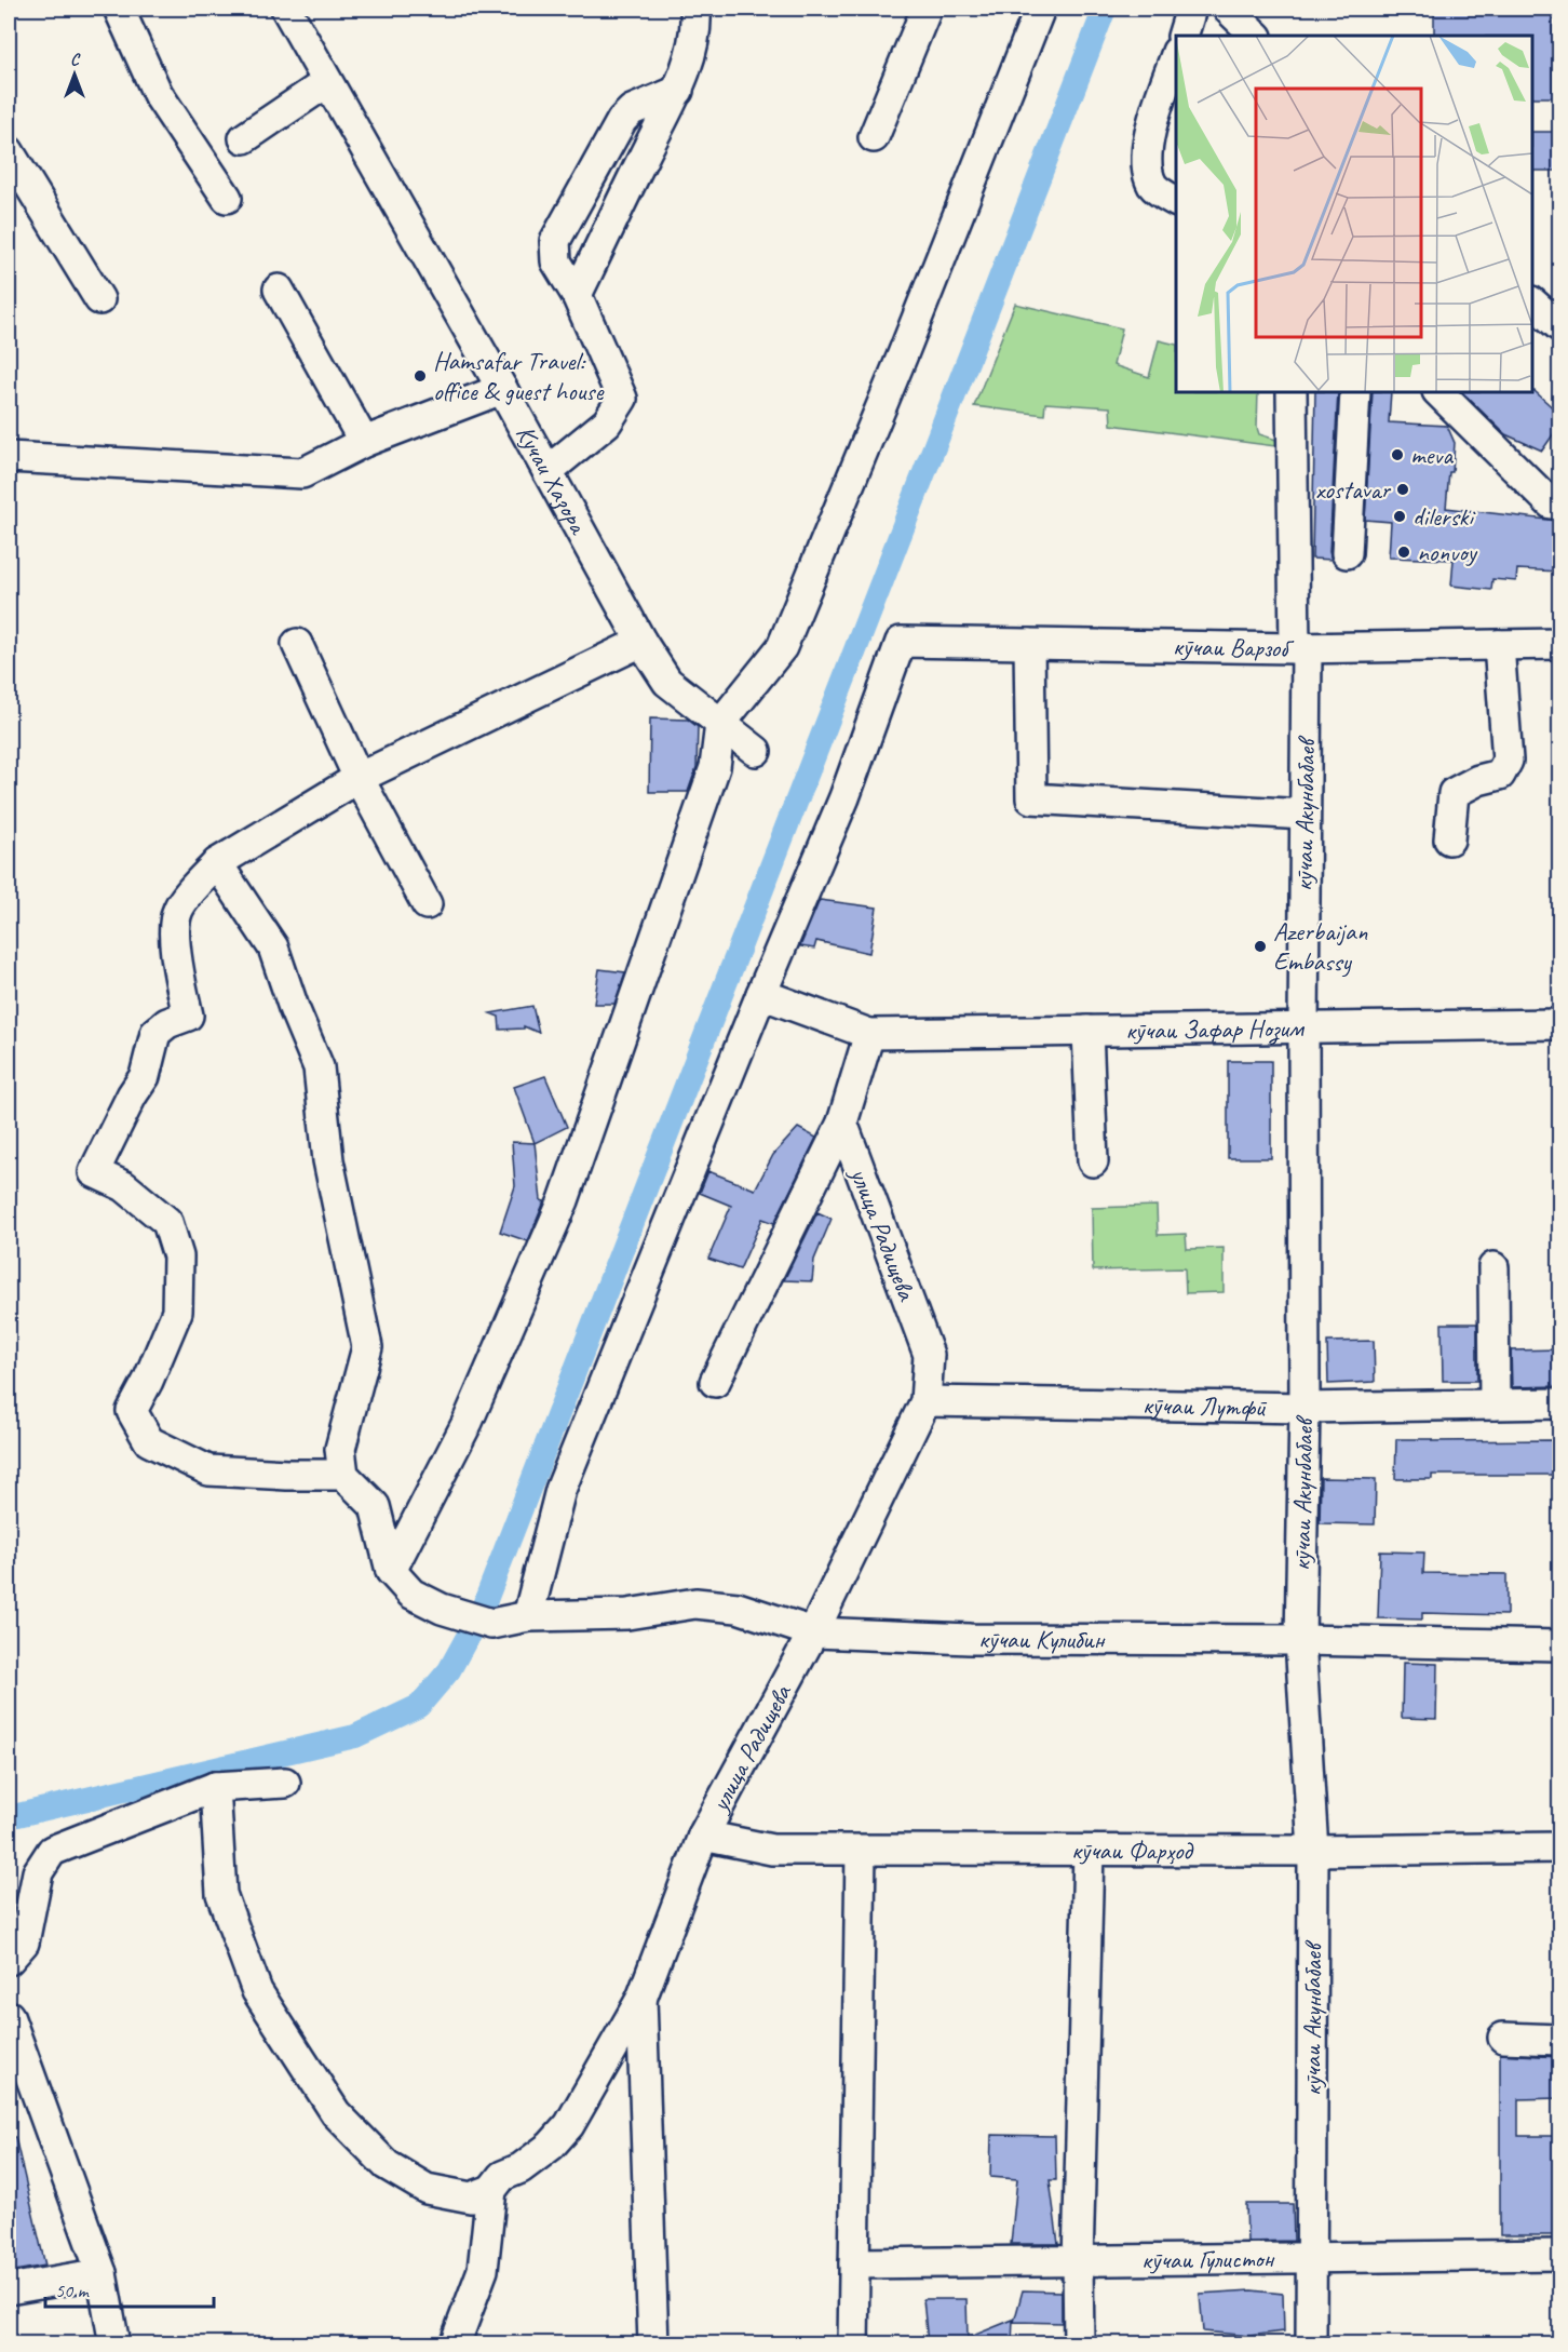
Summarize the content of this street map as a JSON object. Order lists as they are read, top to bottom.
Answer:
{
  "streets": {
    "street": [
      "Кучаи Хазора",
      "кӯчаи Варзоб",
      "кӯчаи Акунбабаев",
      "кӯчаи Зафар Нозим",
      "улица Радищева",
      "кӯчаи Лутфӣ",
      "кӯчаи Кулибин",
      "кӯчаи Фарҳод",
      "кӯчаи Гулистон"
    ]
  },
  "crossings": [
    ["кӯчаи Варзоб", "кӯчаи Акунбабаев"],
    ["кӯчаи Акунбабаев", "кӯчаи Зафар Нозим"],
    ["кӯчаи Акунбабаев", "кӯчаи Лутфӣ"],
    ["кӯчаи Акунбабаев", "кӯчаи Кулибин"],
    ["кӯчаи Акунбабаев", "кӯчаи Фарҳод"],
    ["кӯчаи Акунбабаев", "кӯчаи Гулистон"],
    ["улица Радищева", "кӯчаи Лутфӣ"],
    ["улица Радищева", "кӯчаи Кулибин"],
    ["улица Радищева", "кӯчаи Фарҳод"]
  ],
  "places": [
    "Hamsafar Travel: office & guest house",
    "meva",
    "xostavar",
    "dilerski",
    "nonvoy",
    "Azerbaijan Embassy"
  ],
  "scale_bar": "50 m",
  "north": "top"
}
